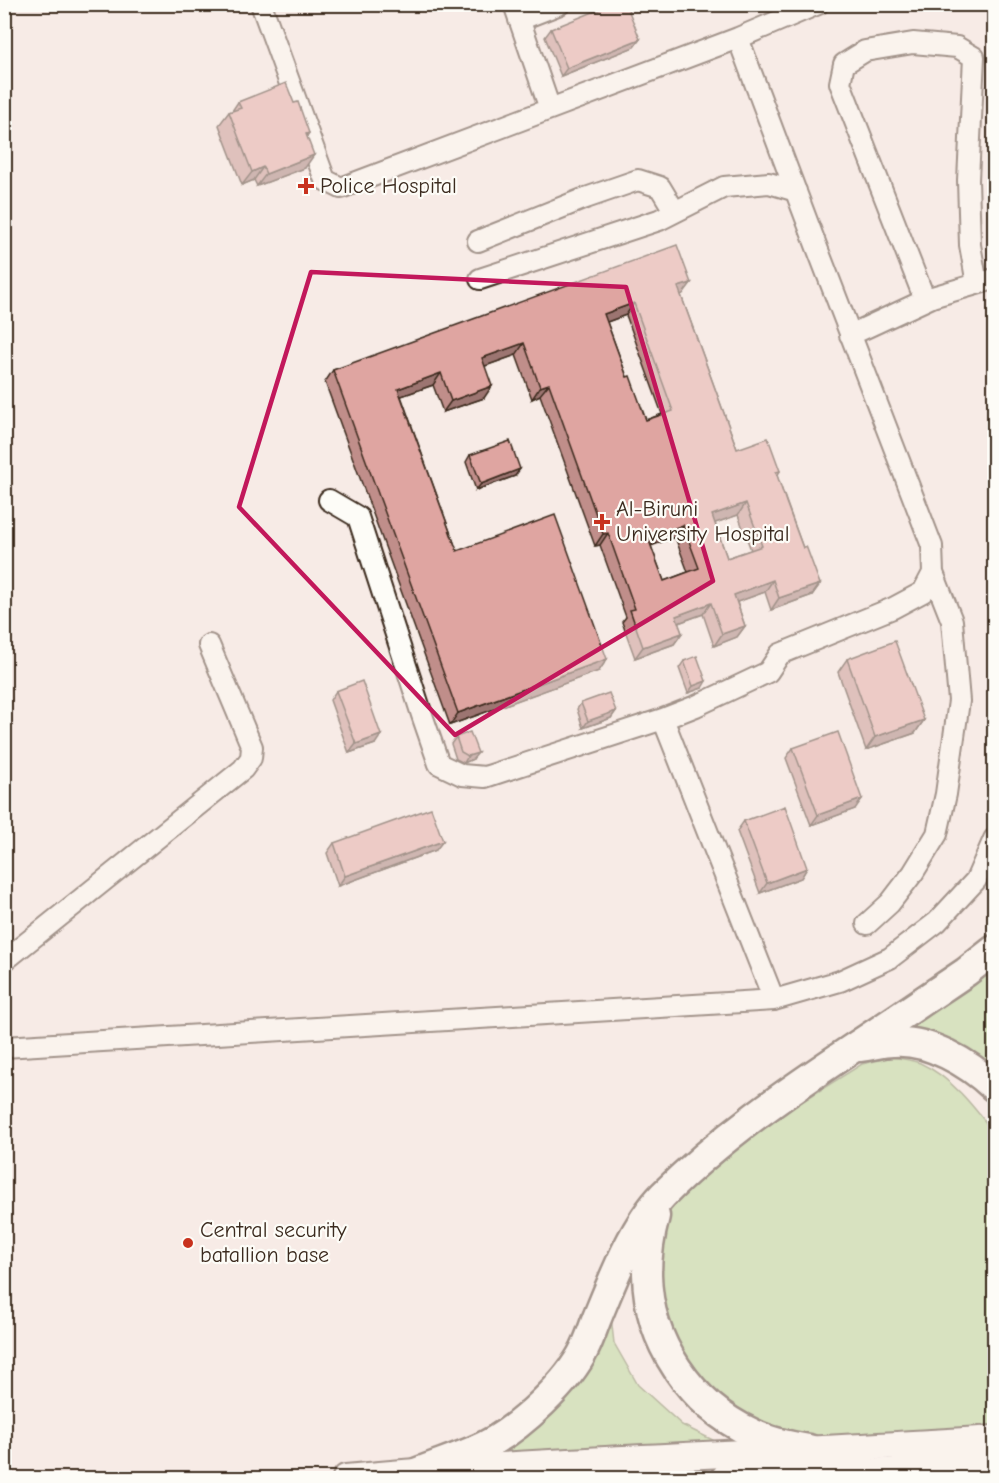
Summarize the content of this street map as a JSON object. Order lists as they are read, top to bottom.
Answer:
{
  "places": {
    "health": ["Police Hospital", "Al-Biruni University Hospital"],
    "other": ["Central security batallion base"]
  }
}
